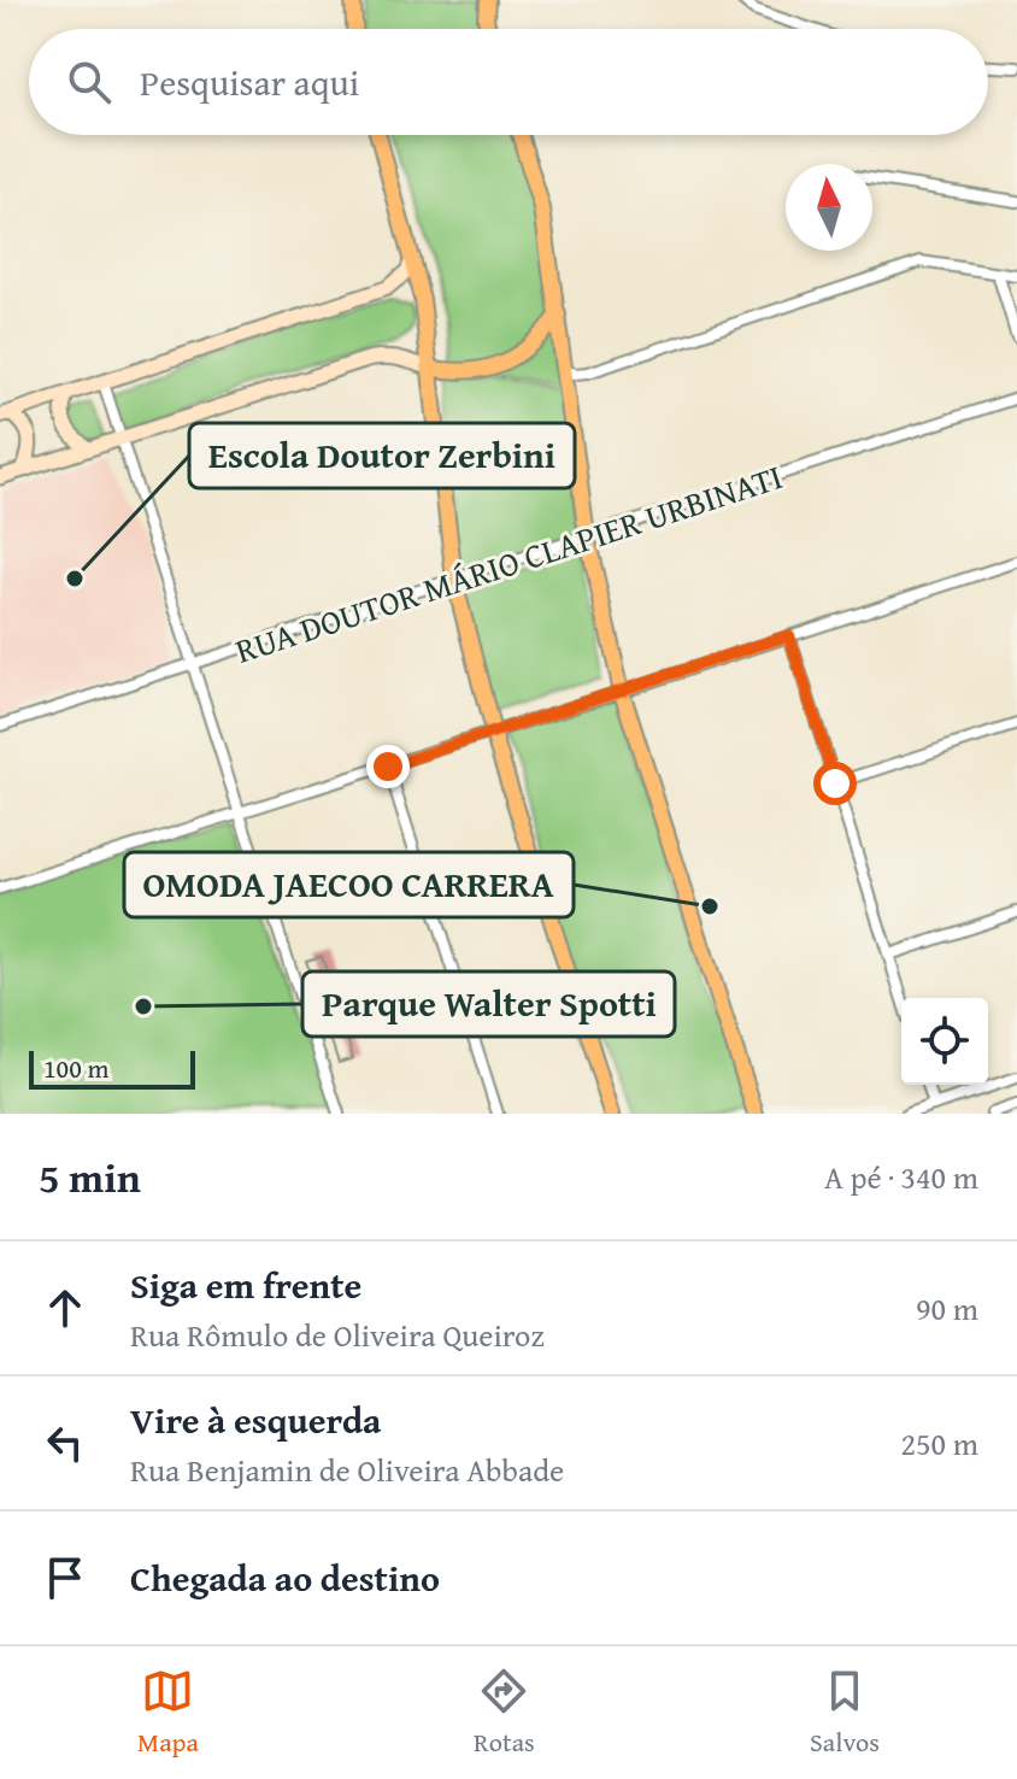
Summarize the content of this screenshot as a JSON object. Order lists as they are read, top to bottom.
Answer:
{
  "streets": {
    "street": ["RUA DOUTOR MÁRIO CLAPIER URBINATI"]
  },
  "places": ["Escola Doutor Zerbini", "OMODA JAECOO CARRERA", "Parque Walter Spotti"],
  "scale_bar": "100 m",
  "north": "top",
  "page": {
    "search": "Pesquisar aqui",
    "scale": "100 m",
    "heading": ["5 min", "A pé · 340 m"],
    "list": [
      ["Siga em frente", "Rua Rômulo de Oliveira Queiroz", "90 m"],
      ["Vire à esquerda", "Rua Benjamin de Oliveira Abbade", "250 m"],
      "Chegada ao destino"
    ],
    "nav": ["Mapa", "Rotas", "Salvos"]
  }
}
